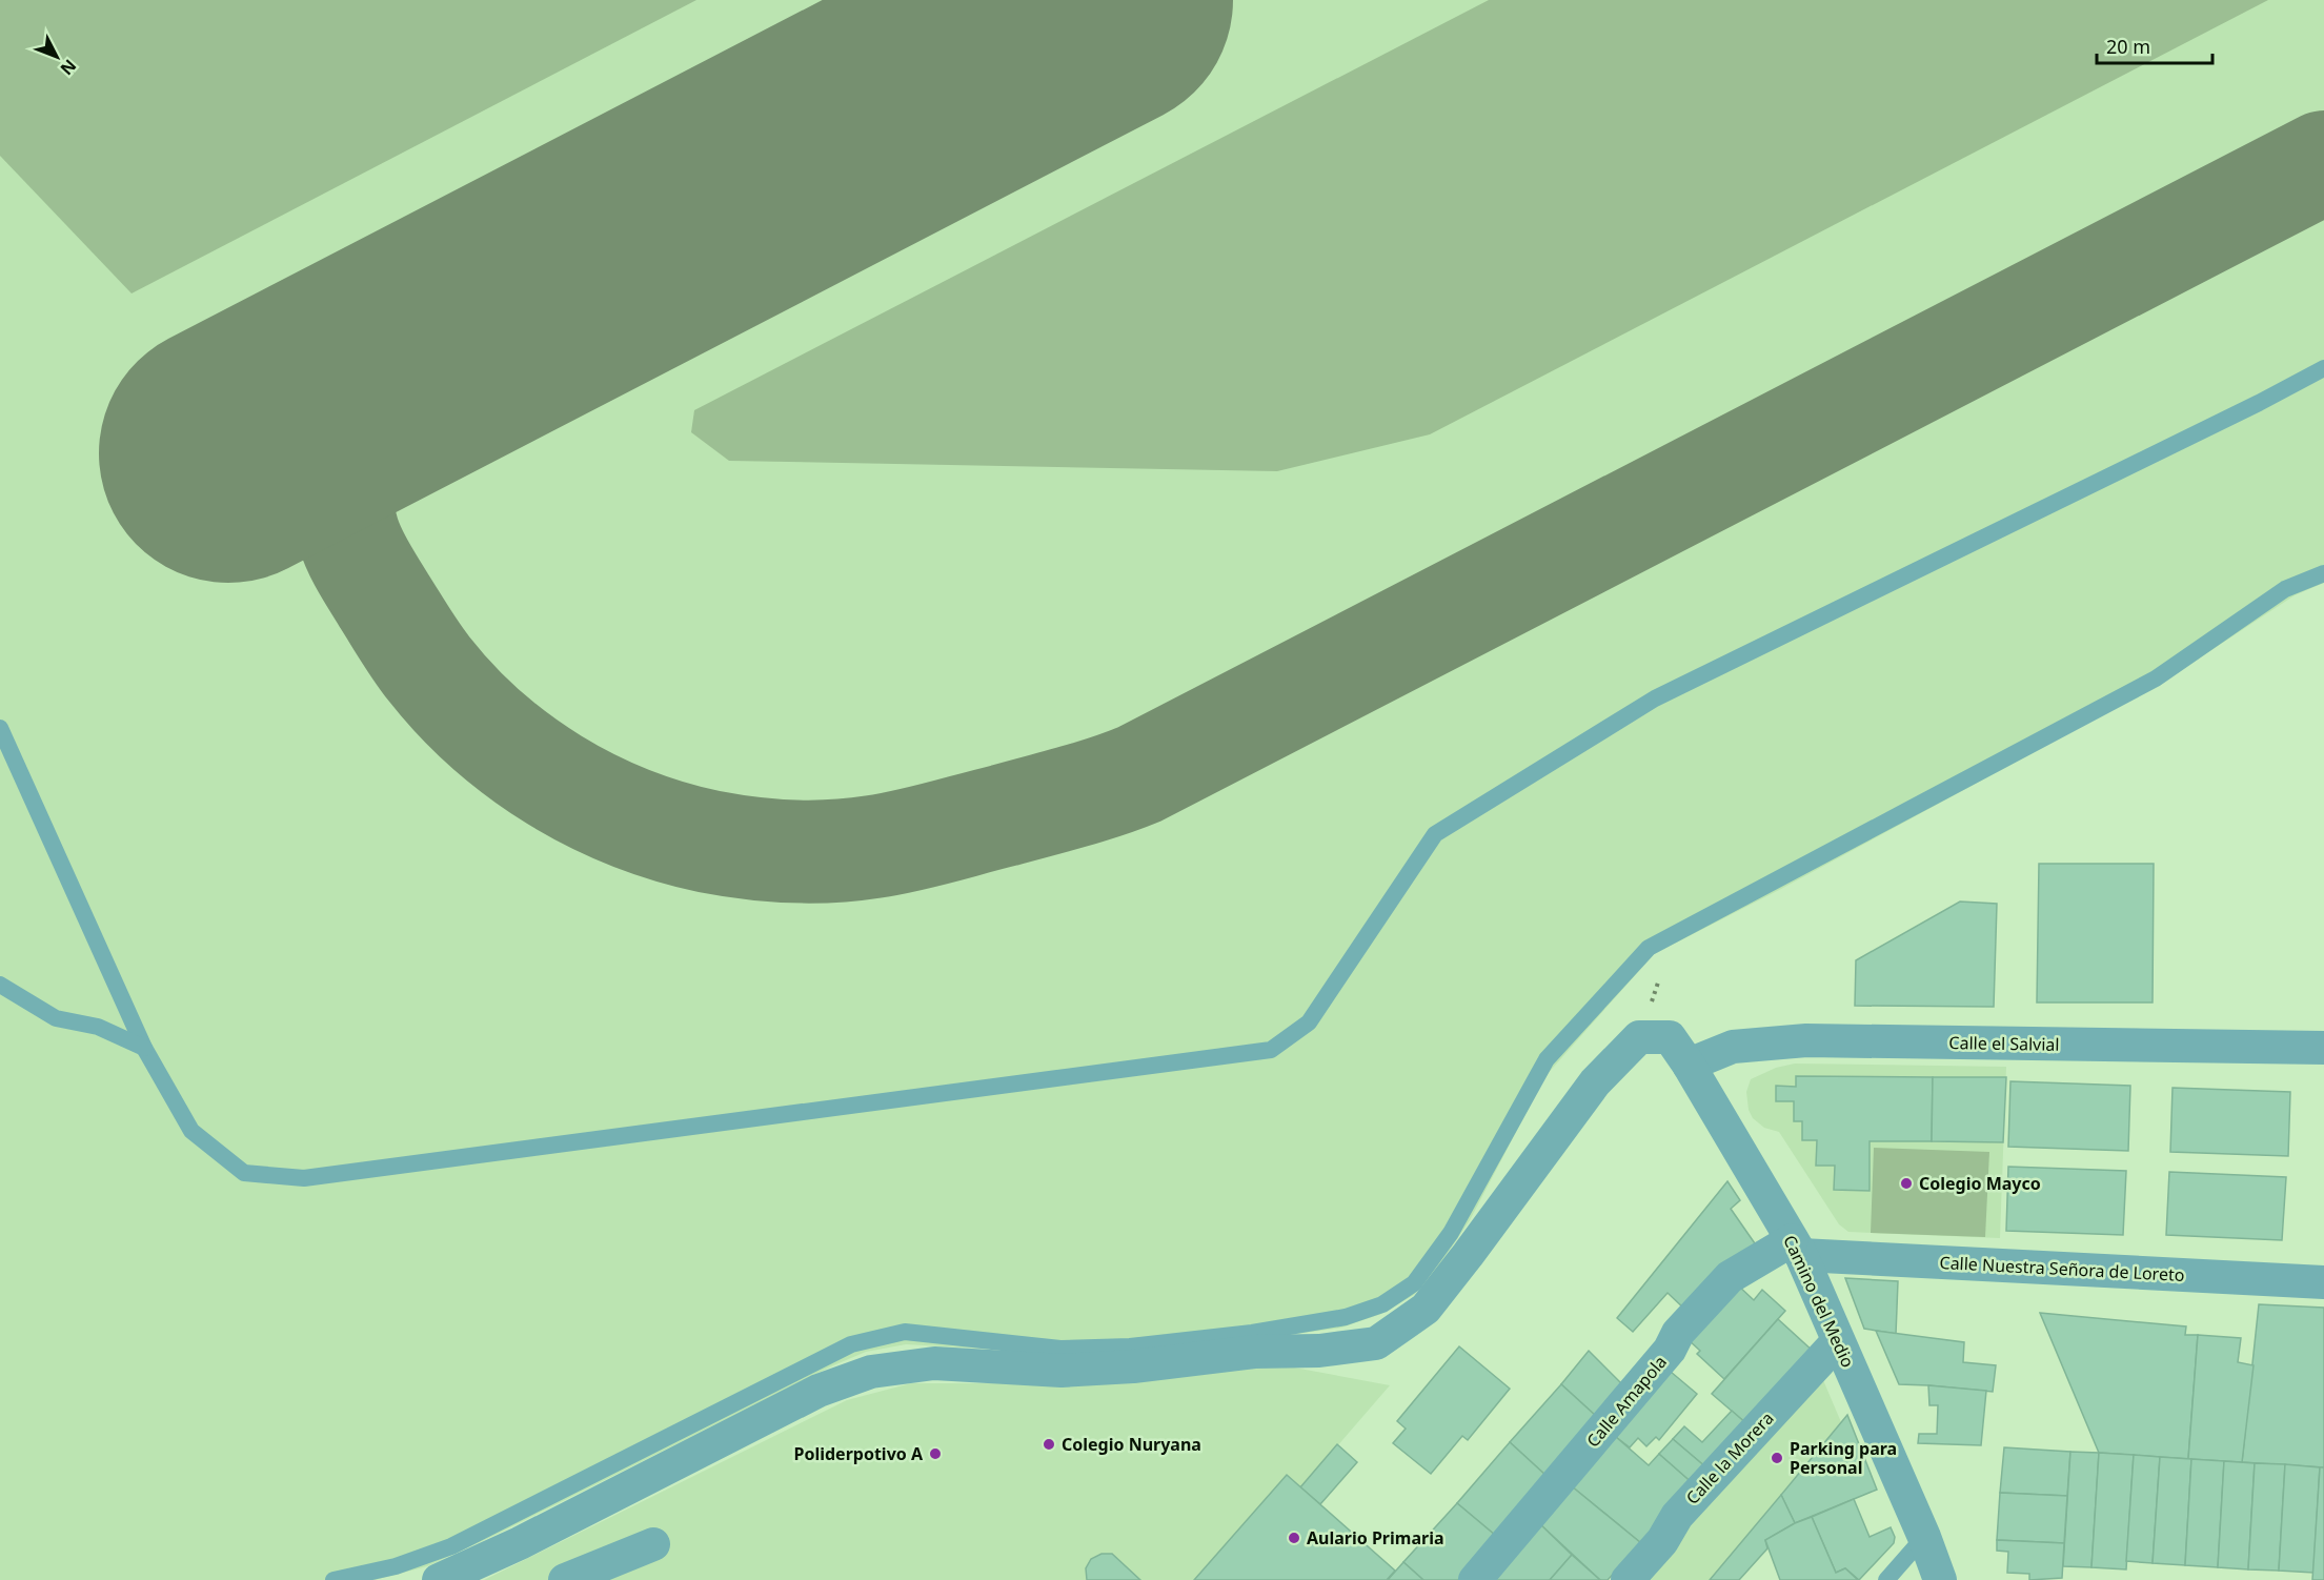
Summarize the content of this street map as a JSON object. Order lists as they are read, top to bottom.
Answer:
{
  "streets": {
    "street": [
      "Calle el Salvial",
      "Calle Nuestra Señora de Loreto",
      "Camino del Medio",
      "Calle Amapola",
      "Calle la Morera"
    ]
  },
  "crossings": [
    ["Calle el Salvial", "Camino del Medio"],
    ["Calle Nuestra Señora de Loreto", "Camino del Medio"],
    ["Calle Nuestra Señora de Loreto", "Calle Amapola"],
    ["Camino del Medio", "Calle Amapola"],
    ["Camino del Medio", "Calle la Morera"]
  ],
  "places": [
    "Colegio Mayco",
    "Colegio Nuryana",
    "Poliderpotivo A",
    "Parking para Personal",
    "Aulario Primaria"
  ],
  "scale_bar": "20 m",
  "north": "bottom right"
}
